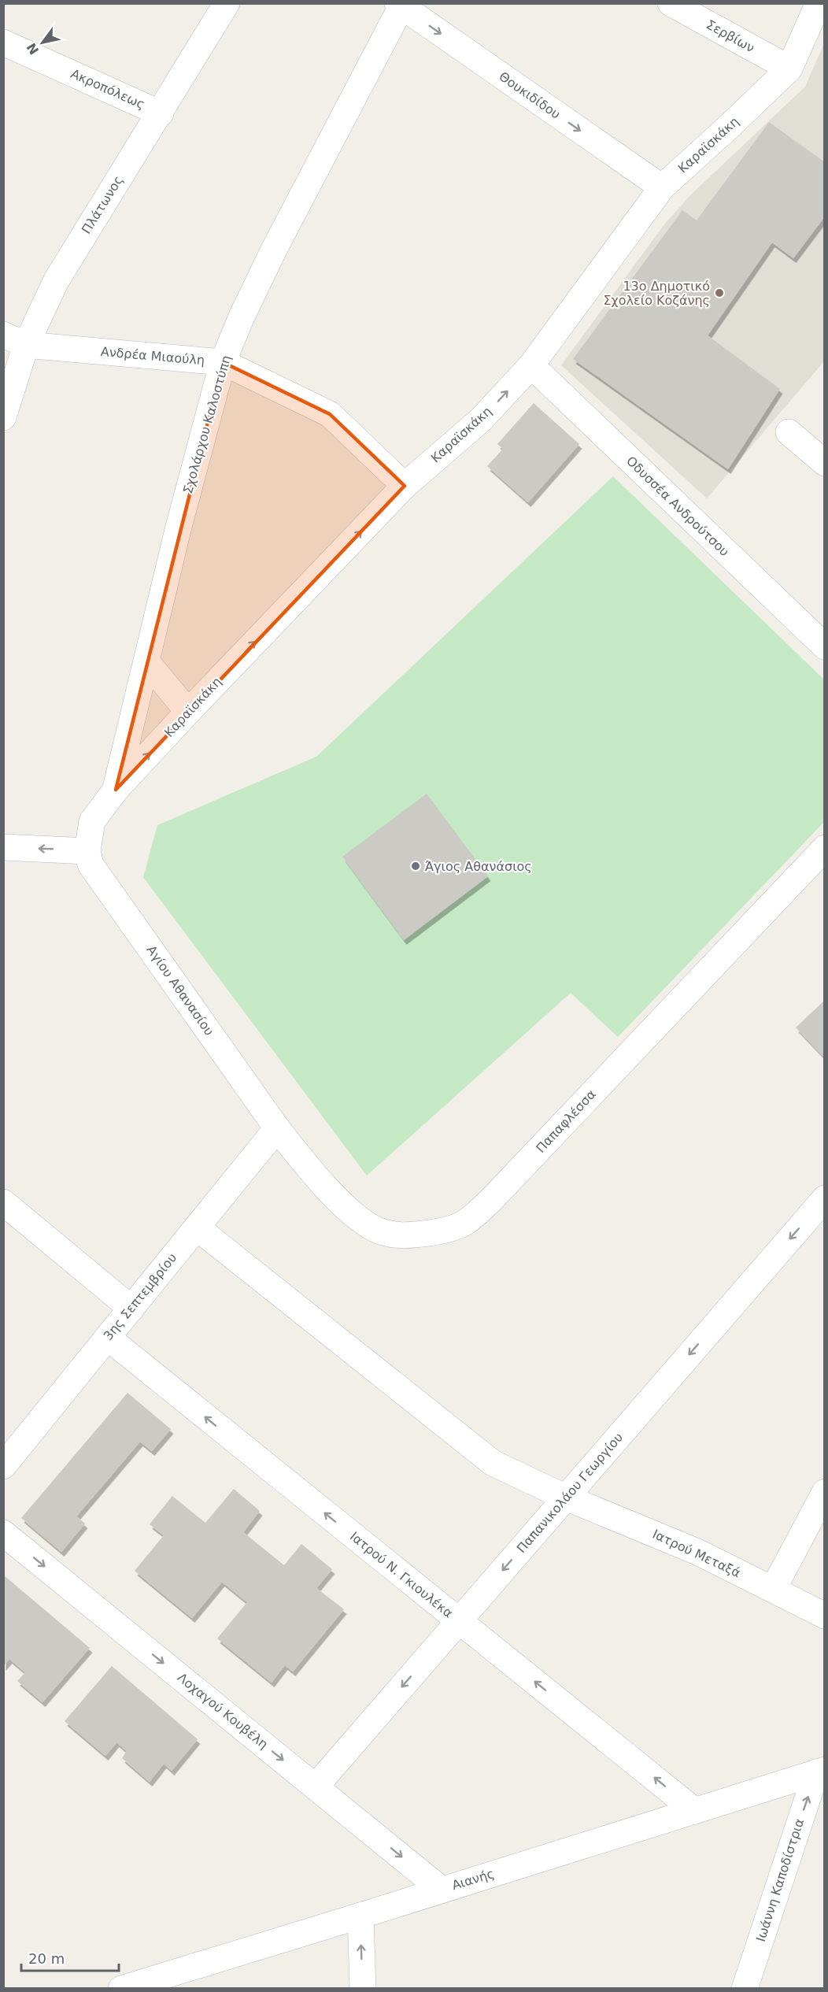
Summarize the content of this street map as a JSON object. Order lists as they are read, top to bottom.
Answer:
{
  "streets": {
    "street": [
      "Σερβίων",
      "Ακροπόλεως",
      "Θουκιδίδου",
      "Καραϊσκάκη",
      "Πλάτωνος",
      "Ανδρέα Μιαούλη",
      "Σχολάρχου Καλοστύπη",
      "Οδυσσέα Ανδρούτσου",
      "Αγίου Αθανασίου",
      "Παπαφλέσσα",
      "3ης Σεπτεμβρίου",
      "Παπανικολάου Γεωργίου",
      "Ιατρού Μεταξά",
      "Ιατρού N. Γκιουλέκα",
      "Λοχαγού Κουβέλη",
      "Αιανής",
      "Ιωάννη Καποδίστρια"
    ]
  },
  "crossings": [
    ["Σερβίων", "Καραϊσκάκη"],
    ["Ακροπόλεως", "Πλάτωνος"],
    ["Θουκιδίδου", "Καραϊσκάκη"],
    ["Θουκιδίδου", "Σχολάρχου Καλοστύπη"],
    ["Καραϊσκάκη", "Ανδρέα Μιαούλη"],
    ["Καραϊσκάκη", "Σχολάρχου Καλοστύπη"],
    ["Καραϊσκάκη", "Οδυσσέα Ανδρούτσου"],
    ["Καραϊσκάκη", "Αγίου Αθανασίου"],
    ["Πλάτωνος", "Ανδρέα Μιαούλη"],
    ["Ανδρέα Μιαούλη", "Σχολάρχου Καλοστύπη"],
    ["Αγίου Αθανασίου", "Παπαφλέσσα"],
    ["Αγίου Αθανασίου", "3ης Σεπτεμβρίου"],
    ["Παπαφλέσσα", "3ης Σεπτεμβρίου"],
    ["3ης Σεπτεμβρίου", "Ιατρού Μεταξά"],
    ["3ης Σεπτεμβρίου", "Ιατρού N. Γκιουλέκα"],
    ["Παπανικολάου Γεωργίου", "Ιατρού Μεταξά"],
    ["Παπανικολάου Γεωργίου", "Ιατρού N. Γκιουλέκα"],
    ["Παπανικολάου Γεωργίου", "Λοχαγού Κουβέλη"],
    ["Ιατρού N. Γκιουλέκα", "Αιανής"],
    ["Λοχαγού Κουβέλη", "Αιανής"],
    ["Αιανής", "Ιωάννη Καποδίστρια"]
  ],
  "one_way": [
    "Θουκιδίδου",
    "Καραϊσκάκη",
    "Παπανικολάου Γεωργίου",
    "Ιατρού N. Γκιουλέκα",
    "Λοχαγού Κουβέλη",
    "Ιωάννη Καποδίστρια"
  ],
  "places": ["13ο Δημοτικό Σχολείο Κοζάνης", "Άγιος Αθανάσιος"],
  "scale_bar": "20 m",
  "north": "bottom left"
}
